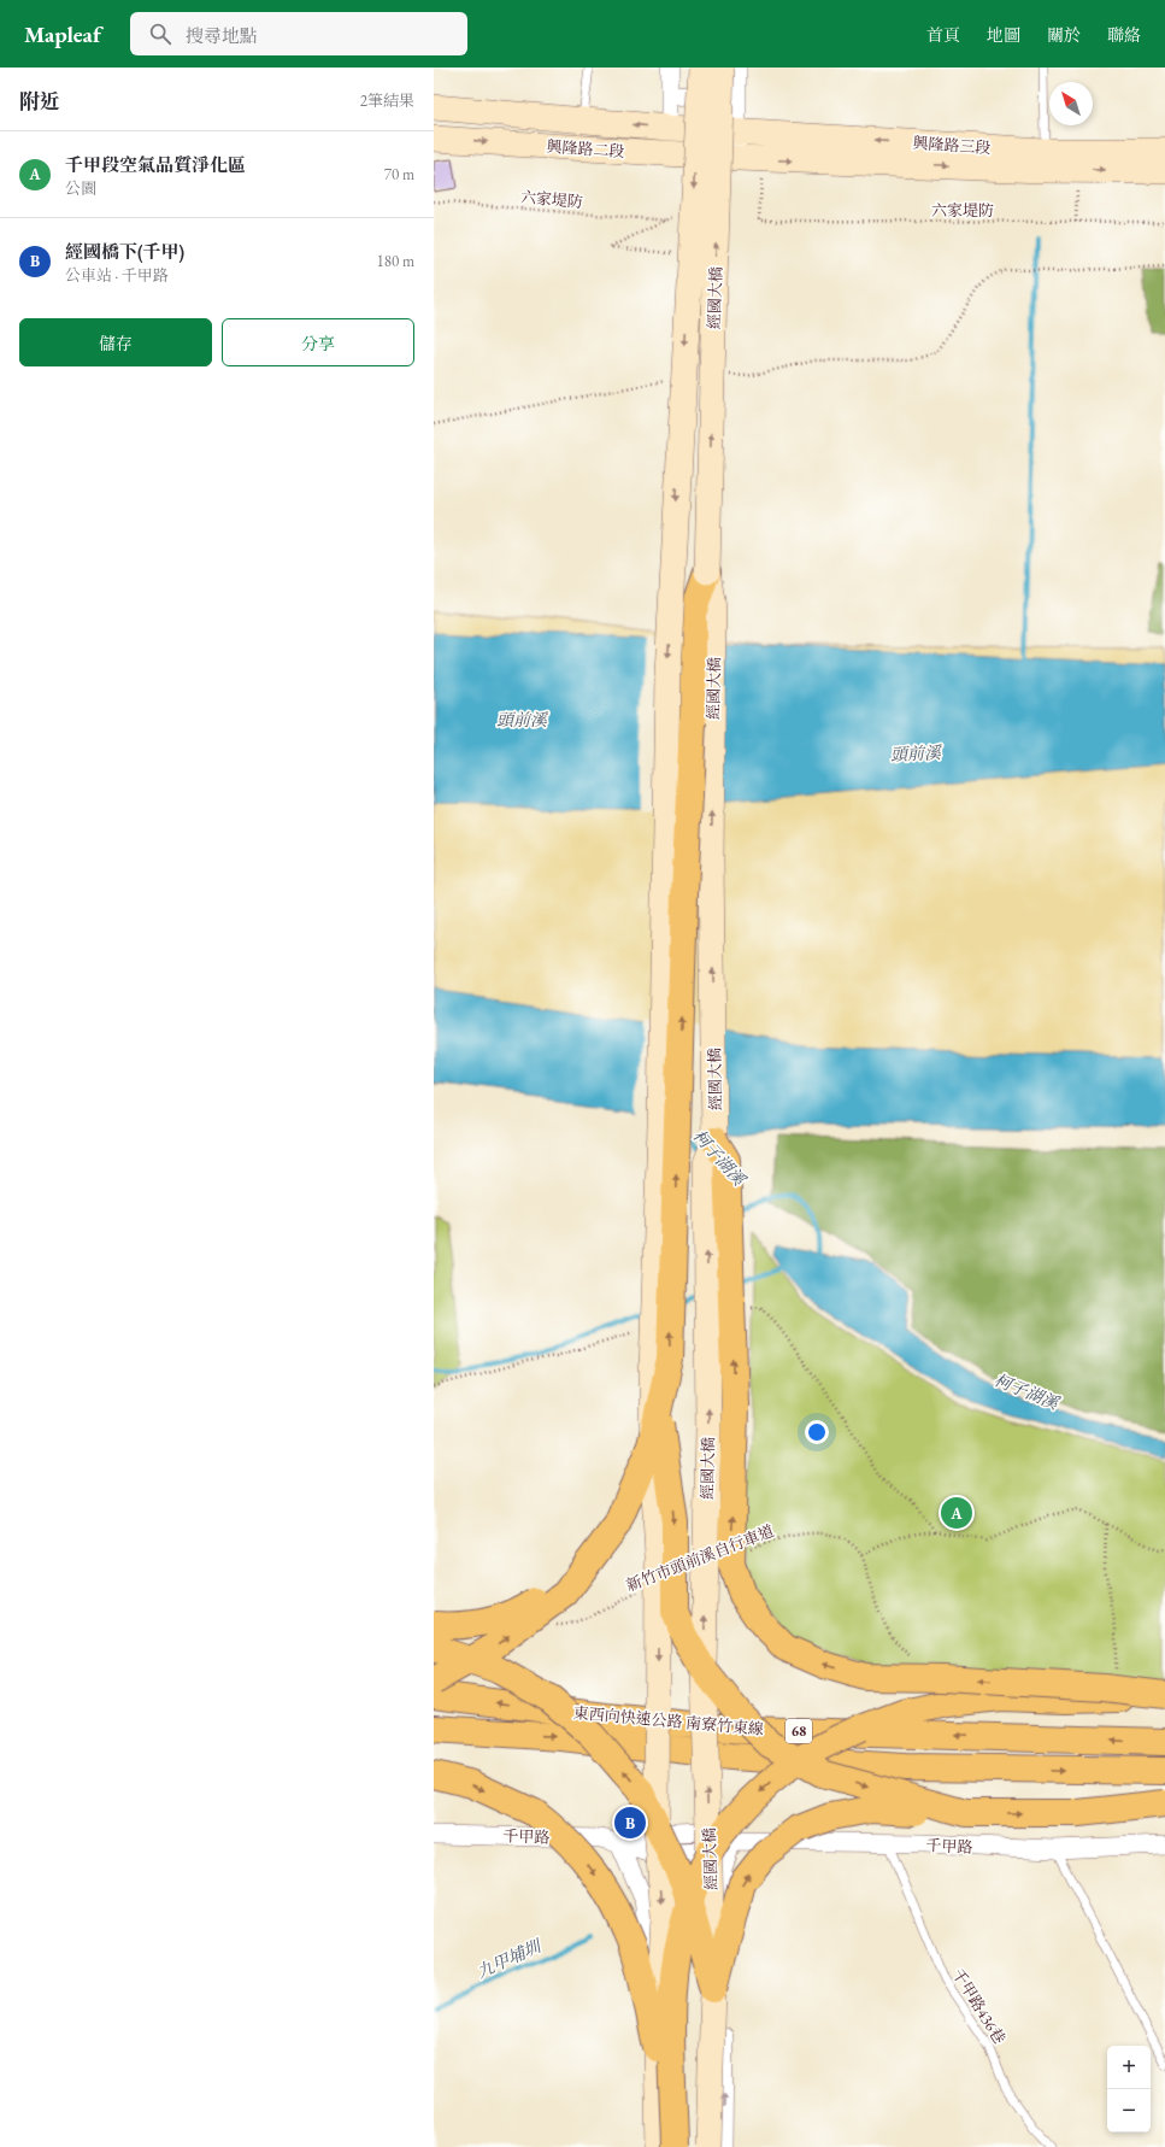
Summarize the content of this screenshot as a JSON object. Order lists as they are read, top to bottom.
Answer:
{
  "streets": {
    "highway": ["東西向快速公路 南寮竹東線", "68"],
    "main road": ["興隆路三段", "興隆路二段", "經國大橋"],
    "street": ["千甲路"],
    "lane": ["千甲路436巷"],
    "path": ["六家堤防", "新竹市頭前溪自行車道"]
  },
  "crossings": [
    ["興隆路三段", "興隆路二段"],
    ["千甲路", "千甲路436巷"]
  ],
  "water": ["頭前溪", "柯子湖溪", "九甲埔圳"],
  "north": "top left",
  "page": {
    "header": "Mapleaf",
    "search": "搜尋地點",
    "nav": [
      "首頁",
      "地圖",
      "關於",
      "聯絡"
    ],
    "heading": ["附近", "2筆結果"],
    "list": [
      {
        "mark": "A",
        "name": "千甲段空氣品質淨化區",
        "note": "公園",
        "value": "70 m"
      },
      {
        "mark": "B",
        "name": "經國橋下(千甲)",
        "note": "公車站 · 千甲路",
        "value": "180 m"
      }
    ],
    "buttons": ["儲存", "分享"],
    "pins": ["A", "B"],
    "map_buttons": ["+", "−"]
  }
}
